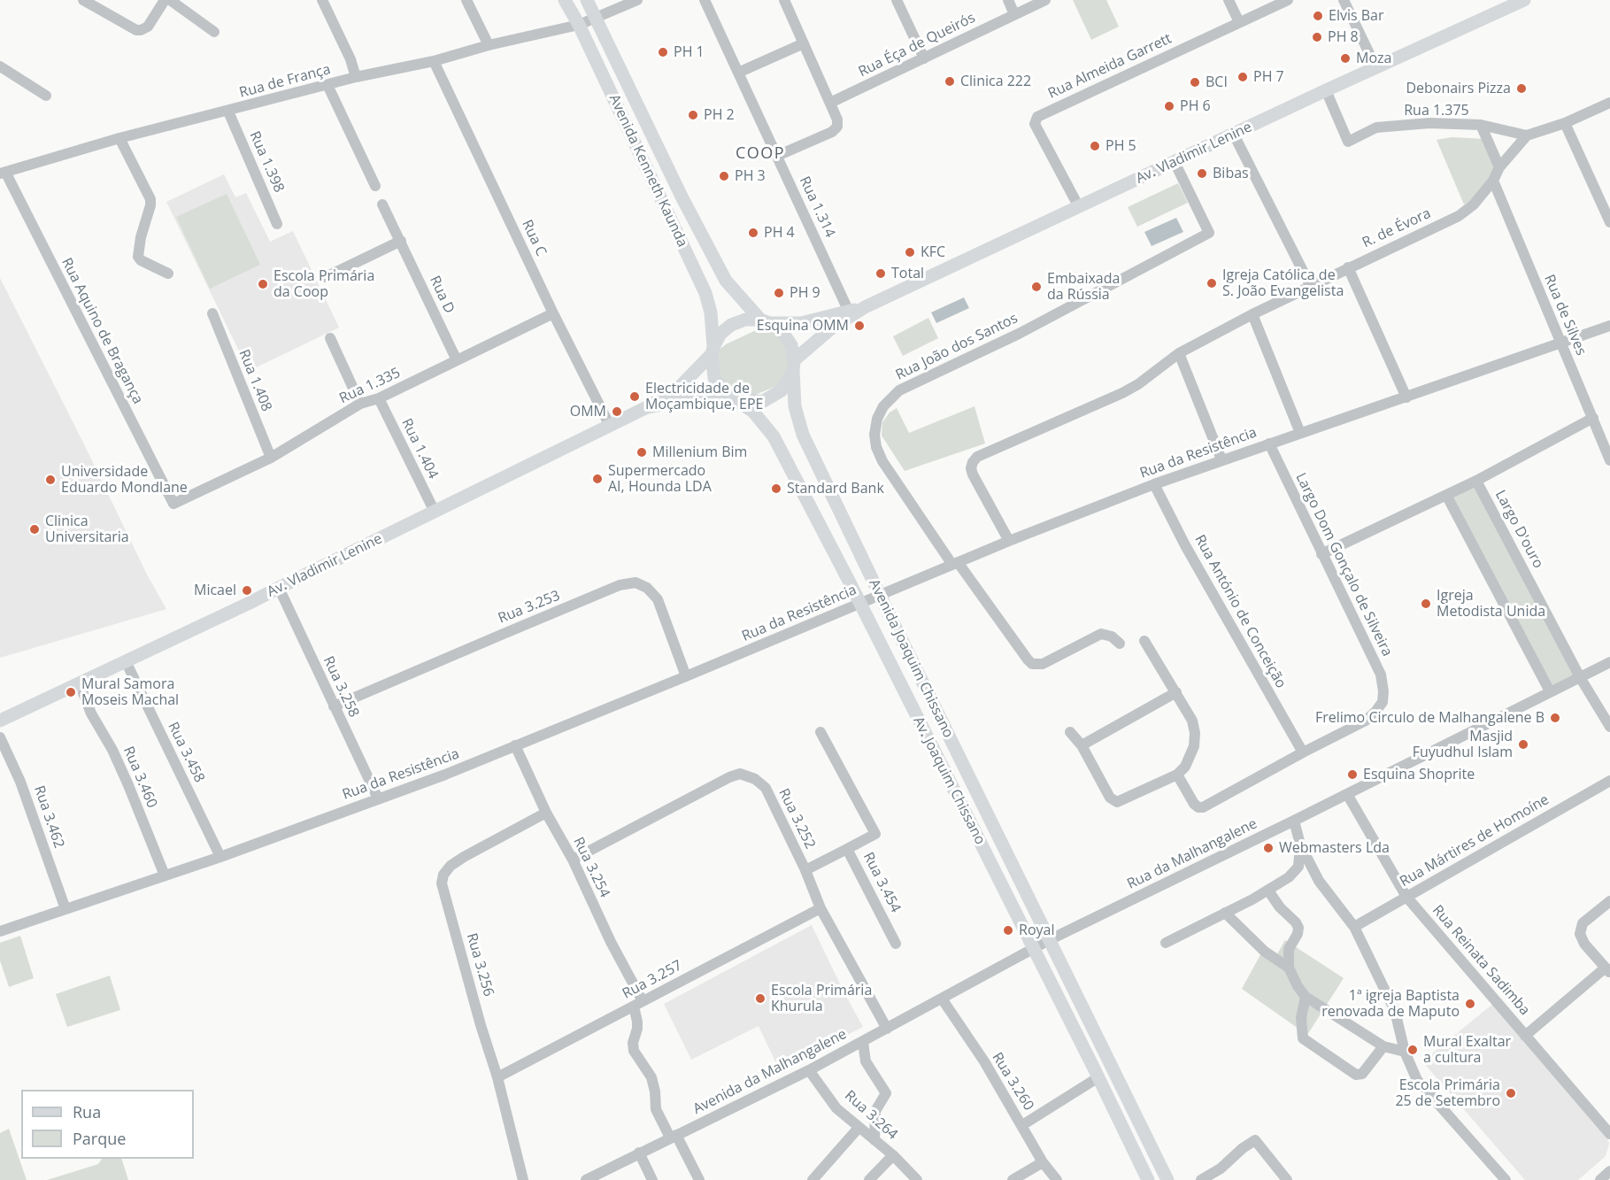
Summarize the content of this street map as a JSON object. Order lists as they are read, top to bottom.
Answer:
{
  "streets": {
    "main road": [
      "Av. Vladimir Lenine",
      "Avenida Kenneth Kaunda",
      "Avenida Joaquim Chissano",
      "Av. Joaquim Chissano"
    ],
    "street": [
      "Rua Éça de Queirós",
      "Rua Almeida Garrett",
      "Rua de França",
      "Rua 1.375",
      "Rua 1.398",
      "Rua 1.314",
      "R. de Évora",
      "Rua C",
      "Rua D",
      "Rua de Silves",
      "Rua Aquino de Bragança",
      "Rua João dos Santos",
      "Rua 1.408",
      "Rua 1.335",
      "Rua 1.404",
      "Rua da Resistência",
      "Largo D'ouro",
      "Largo Dom Gonçalo de Silveira",
      "Rua 3.253",
      "Rua António de Conceição",
      "Rua 3.258",
      "Rua 3.458",
      "Rua 3.460",
      "Rua 3.462",
      "Rua 3.252",
      "Rua Mártires de Homoíne",
      "Rua da Malhangalene",
      "Rua 3.254",
      "Rua 3.454",
      "Rua Reinata Sadimba",
      "Rua 3.256",
      "Rua 3.257",
      "Avenida da Malhangalene",
      "Rua 3.260",
      "Rua 3.264"
    ]
  },
  "crossings": [
    ["Rua Almeida Garrett", "Av. Vladimir Lenine"],
    ["Rua de França", "Rua 1.398"],
    ["Rua de França", "Avenida Kenneth Kaunda"],
    ["Rua de França", "Rua C"],
    ["Rua de França", "Rua Aquino de Bragança"],
    ["Rua 1.375", "Av. Vladimir Lenine"],
    ["Rua 1.375", "R. de Évora"],
    ["Av. Vladimir Lenine", "Avenida Kenneth Kaunda"],
    ["Av. Vladimir Lenine", "Rua 1.314"],
    ["Av. Vladimir Lenine", "Rua C"],
    ["Av. Vladimir Lenine", "Rua João dos Santos"],
    ["Av. Vladimir Lenine", "Rua 1.404"],
    ["Av. Vladimir Lenine", "Avenida Joaquim Chissano"],
    ["Av. Vladimir Lenine", "Rua 3.258"],
    ["Av. Vladimir Lenine", "Rua 3.458"],
    ["Av. Vladimir Lenine", "Av. Joaquim Chissano"],
    ["Avenida Kenneth Kaunda", "Avenida Joaquim Chissano"],
    ["Avenida Kenneth Kaunda", "Av. Joaquim Chissano"],
    ["R. de Évora", "Rua de Silves"],
    ["R. de Évora", "Rua da Resistência"],
    ["Rua C", "Rua 1.335"],
    ["Rua D", "Rua 1.335"],
    ["Rua de Silves", "Rua da Resistência"],
    ["Rua Aquino de Bragança", "Rua 1.335"],
    ["Rua João dos Santos", "Rua da Resistência"],
    ["Rua 1.408", "Rua 1.335"],
    ["Rua 1.335", "Rua 1.404"],
    ["Rua da Resistência", "Largo Dom Gonçalo de Silveira"],
    ["Rua da Resistência", "Rua 3.253"],
    ["Rua da Resistência", "Rua António de Conceição"],
    ["Rua da Resistência", "Avenida Joaquim Chissano"],
    ["Rua da Resistência", "Rua 3.258"],
    ["Rua da Resistência", "Rua 3.458"],
    ["Rua da Resistência", "Rua 3.460"],
    ["Rua da Resistência", "Av. Joaquim Chissano"],
    ["Rua da Resistência", "Rua 3.462"],
    ["Rua da Resistência", "Rua 3.254"],
    ["Largo D'ouro", "Rua da Malhangalene"],
    ["Largo Dom Gonçalo de Silveira", "Rua António de Conceição"],
    ["Rua 3.253", "Rua 3.258"],
    ["Avenida Joaquim Chissano", "Av. Joaquim Chissano"],
    ["Avenida Joaquim Chissano", "Rua da Malhangalene"],
    ["Avenida Joaquim Chissano", "Avenida da Malhangalene"],
    ["Av. Joaquim Chissano", "Avenida da Malhangalene"],
    ["Rua 3.252", "Rua 3.254"],
    ["Rua 3.252", "Rua 3.454"],
    ["Rua 3.252", "Rua 3.257"],
    ["Rua 3.252", "Avenida da Malhangalene"],
    ["Rua Mártires de Homoíne", "Rua Reinata Sadimba"],
    ["Rua da Malhangalene", "Rua Reinata Sadimba"],
    ["Rua da Malhangalene", "Avenida da Malhangalene"],
    ["Rua 3.254", "Rua 3.256"],
    ["Rua 3.254", "Rua 3.257"],
    ["Rua 3.256", "Rua 3.257"],
    ["Avenida da Malhangalene", "Rua 3.260"],
    ["Avenida da Malhangalene", "Rua 3.264"]
  ],
  "districts": ["COOP"],
  "places": [
    "Elvis Bar",
    "PH 8",
    "PH 1",
    "Moza",
    "PH 7",
    "Clinica 222",
    "BCI",
    "Debonairs Pizza",
    "PH 6",
    "PH 2",
    "PH 5",
    "Bibas",
    "PH 3",
    "PH 4",
    "KFC",
    "Total",
    "Igreja Católica de S. João Evangelista",
    "Escola Primária da Coop",
    "Embaixada da Rússia",
    "PH 9",
    "Esquina OMM",
    "Electricidade de Moçambique, EPE",
    "OMM",
    "Millenium Bim",
    "Supermercado AI, Hounda LDA",
    "Universidade Eduardo Mondlane",
    "Standard Bank",
    "Clinica Universitaria",
    "Micael",
    "Igreja Metodista Unida",
    "Mural Samora Moseis Machal",
    "Frelimo Circulo de Malhangalene B",
    "Masjid Fuyudhul Islam",
    "Esquina Shoprite",
    "Webmasters Lda",
    "Royal",
    "Escola Primária Khurula",
    "1ª igreja Baptista renovada de Maputo",
    "Mural Exaltar a cultura",
    "Escola Primária 25 de Setembro"
  ],
  "legend": ["Rua", "Parque"]
}
